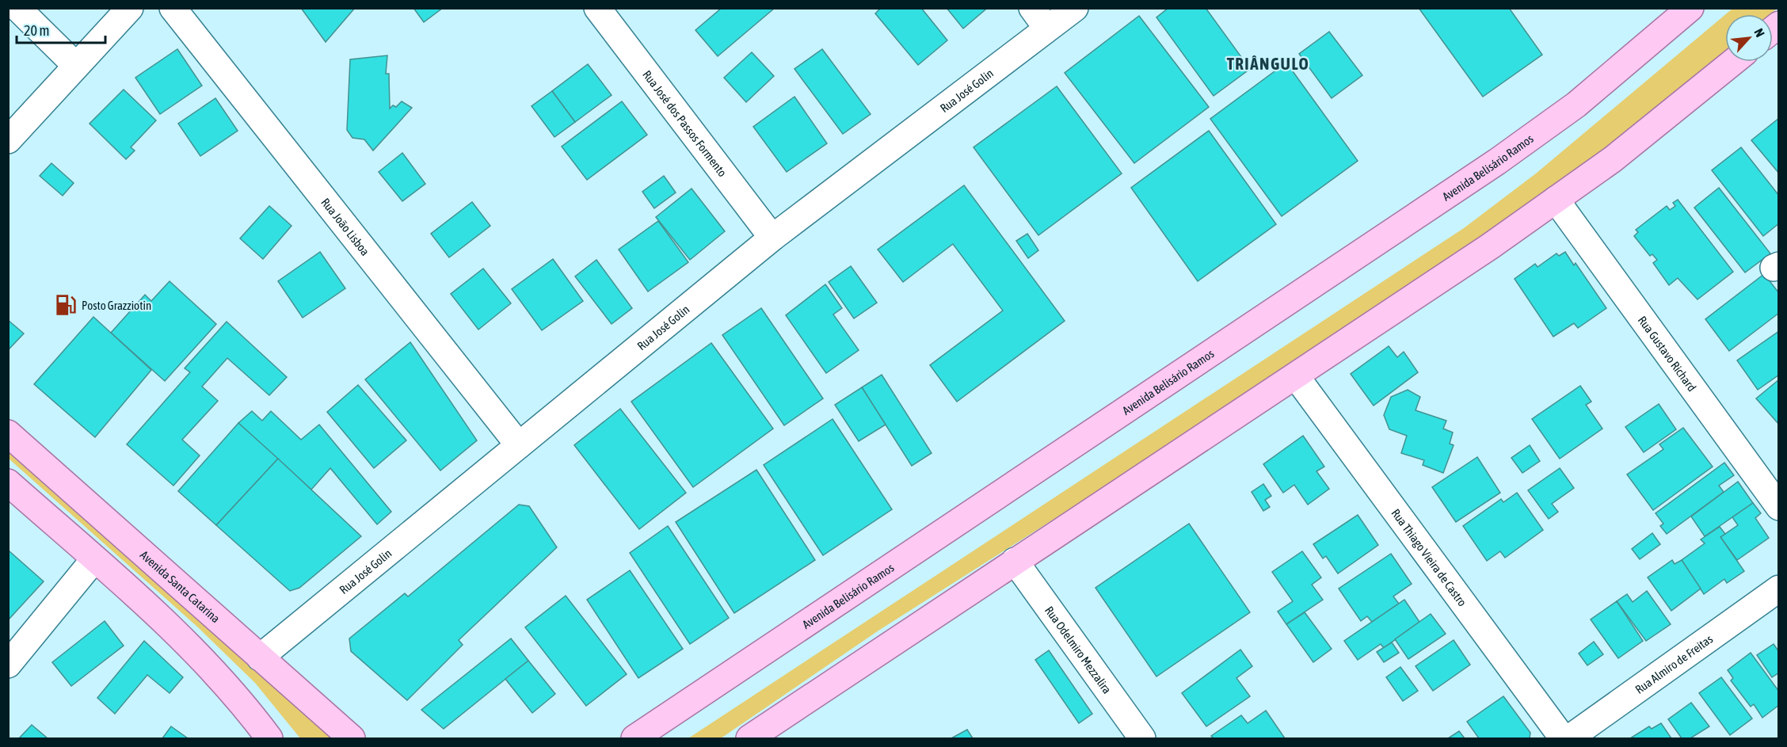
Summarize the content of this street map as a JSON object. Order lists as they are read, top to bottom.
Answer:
{
  "streets": {
    "main road": ["Avenida Belisário Ramos", "Avenida Santa Catarina"],
    "street": [
      "Rua José Golin",
      "Rua José dos Passos Formento",
      "Rua João Lisboa",
      "Rua Gustavo Richard",
      "Rua Thiago Vieira de Castro",
      "Rua Odelmiro Mezzalira",
      "Rua Almiro de Freitas"
    ]
  },
  "crossings": [
    ["Rua José Golin", "Rua José dos Passos Formento"],
    ["Rua José Golin", "Rua João Lisboa"],
    ["Rua José Golin", "Avenida Santa Catarina"]
  ],
  "districts": ["TRIÂNGULO"],
  "places": {
    "fuel station": ["Posto Grazziotin"]
  },
  "scale_bar": "20 m",
  "north": "top right"
}
